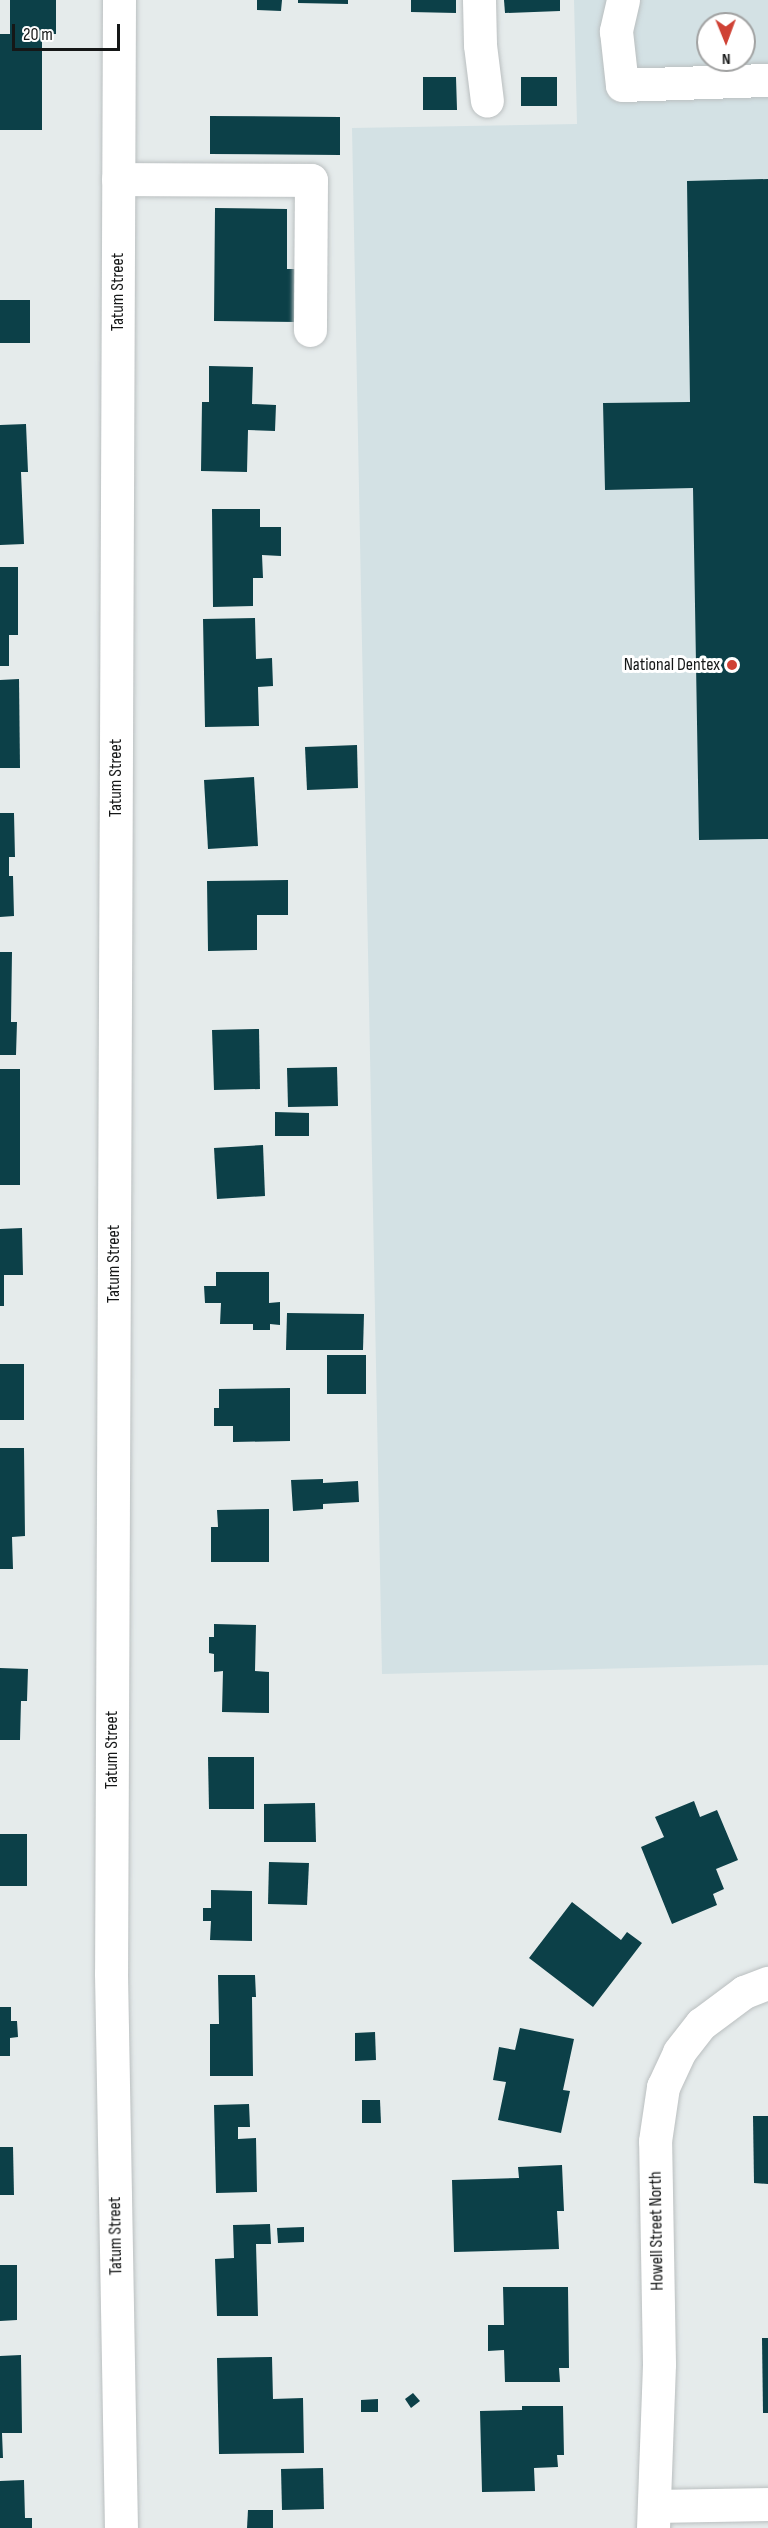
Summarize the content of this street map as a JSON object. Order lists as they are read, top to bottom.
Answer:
{
  "streets": {
    "street": ["Tatum Street", "Howell Street North"]
  },
  "places": ["National Dentex"],
  "scale_bar": "20 m",
  "north": "bottom"
}
